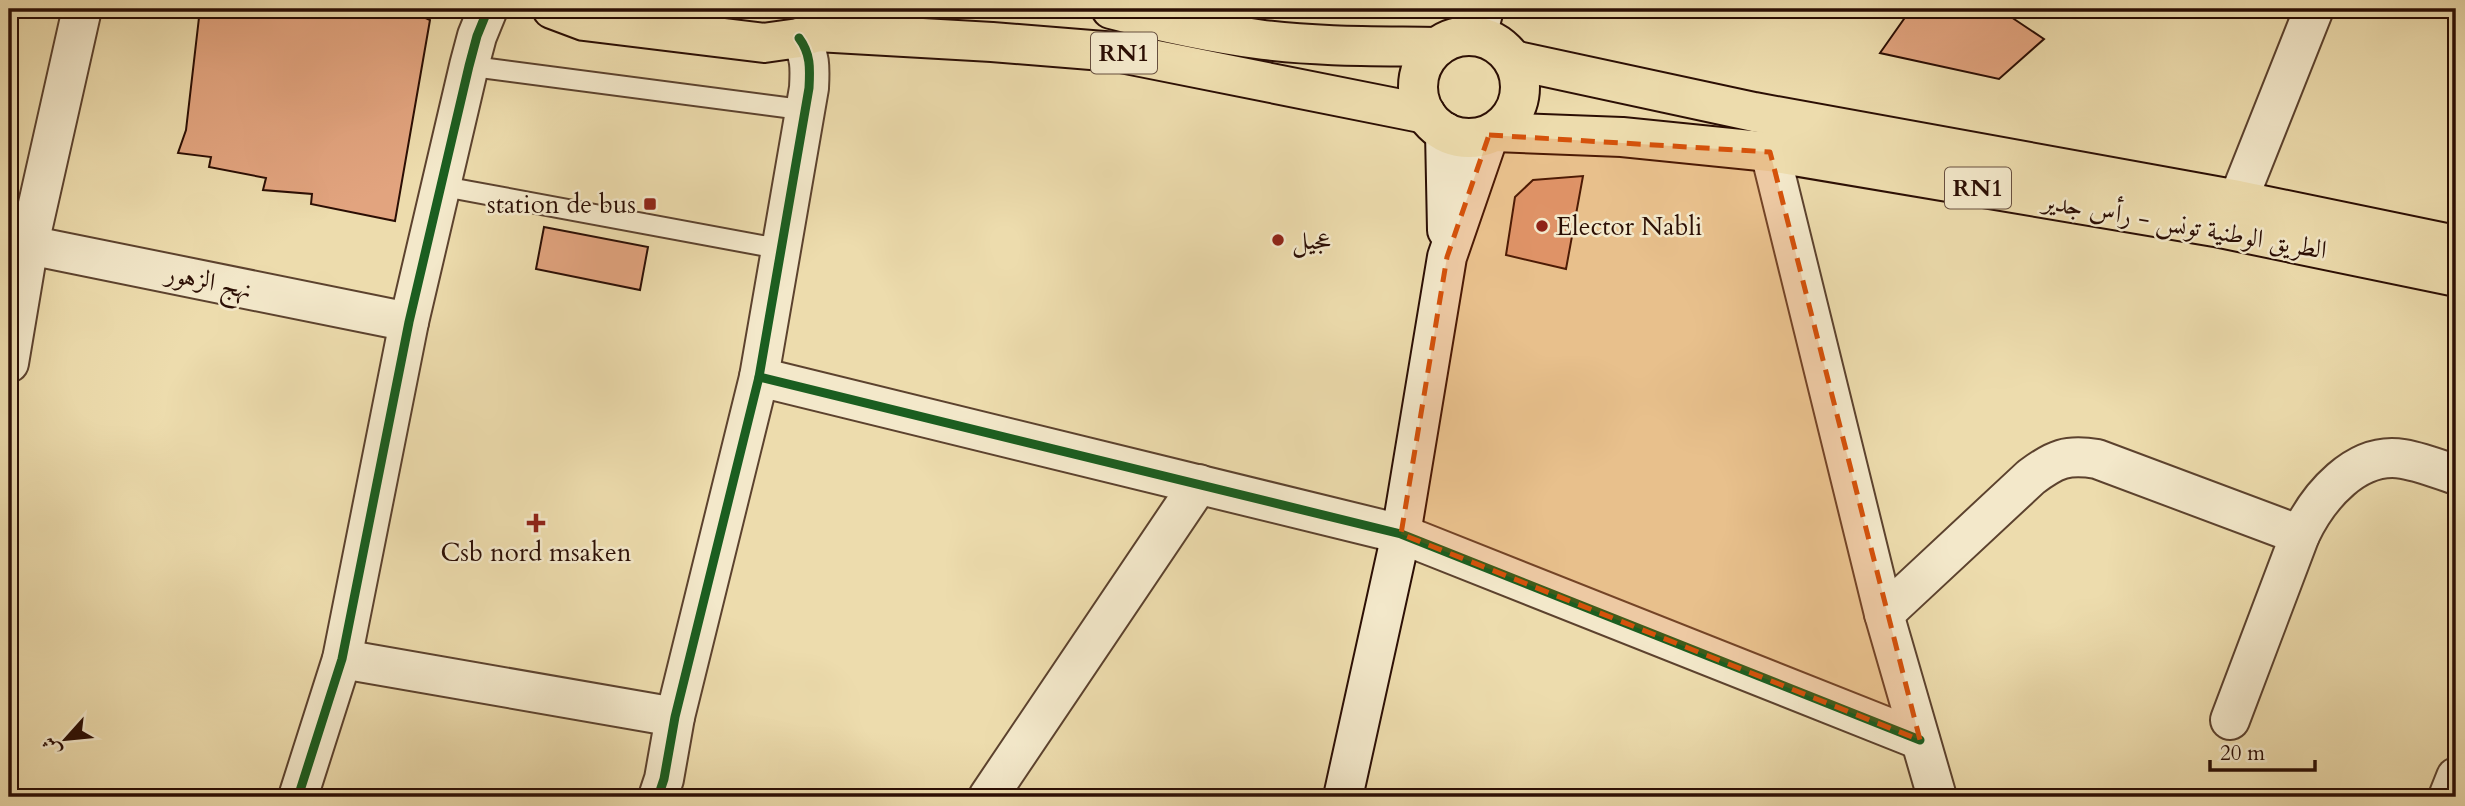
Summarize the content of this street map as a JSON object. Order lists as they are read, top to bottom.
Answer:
{
  "streets": {
    "main road": ["RN1", "الطريق الوطنية تونس - رأس جدير"],
    "street": ["نهج الزهور"]
  },
  "crossings": [
    ["RN1", "الطريق الوطنية تونس - رأس جدير"]
  ],
  "places": {
    "transit": ["station de bus"],
    "other": ["Elector Nabli", "عجيل"],
    "health": ["Csb nord msaken"]
  },
  "scale_bar": "20 m",
  "north": "bottom left"
}
